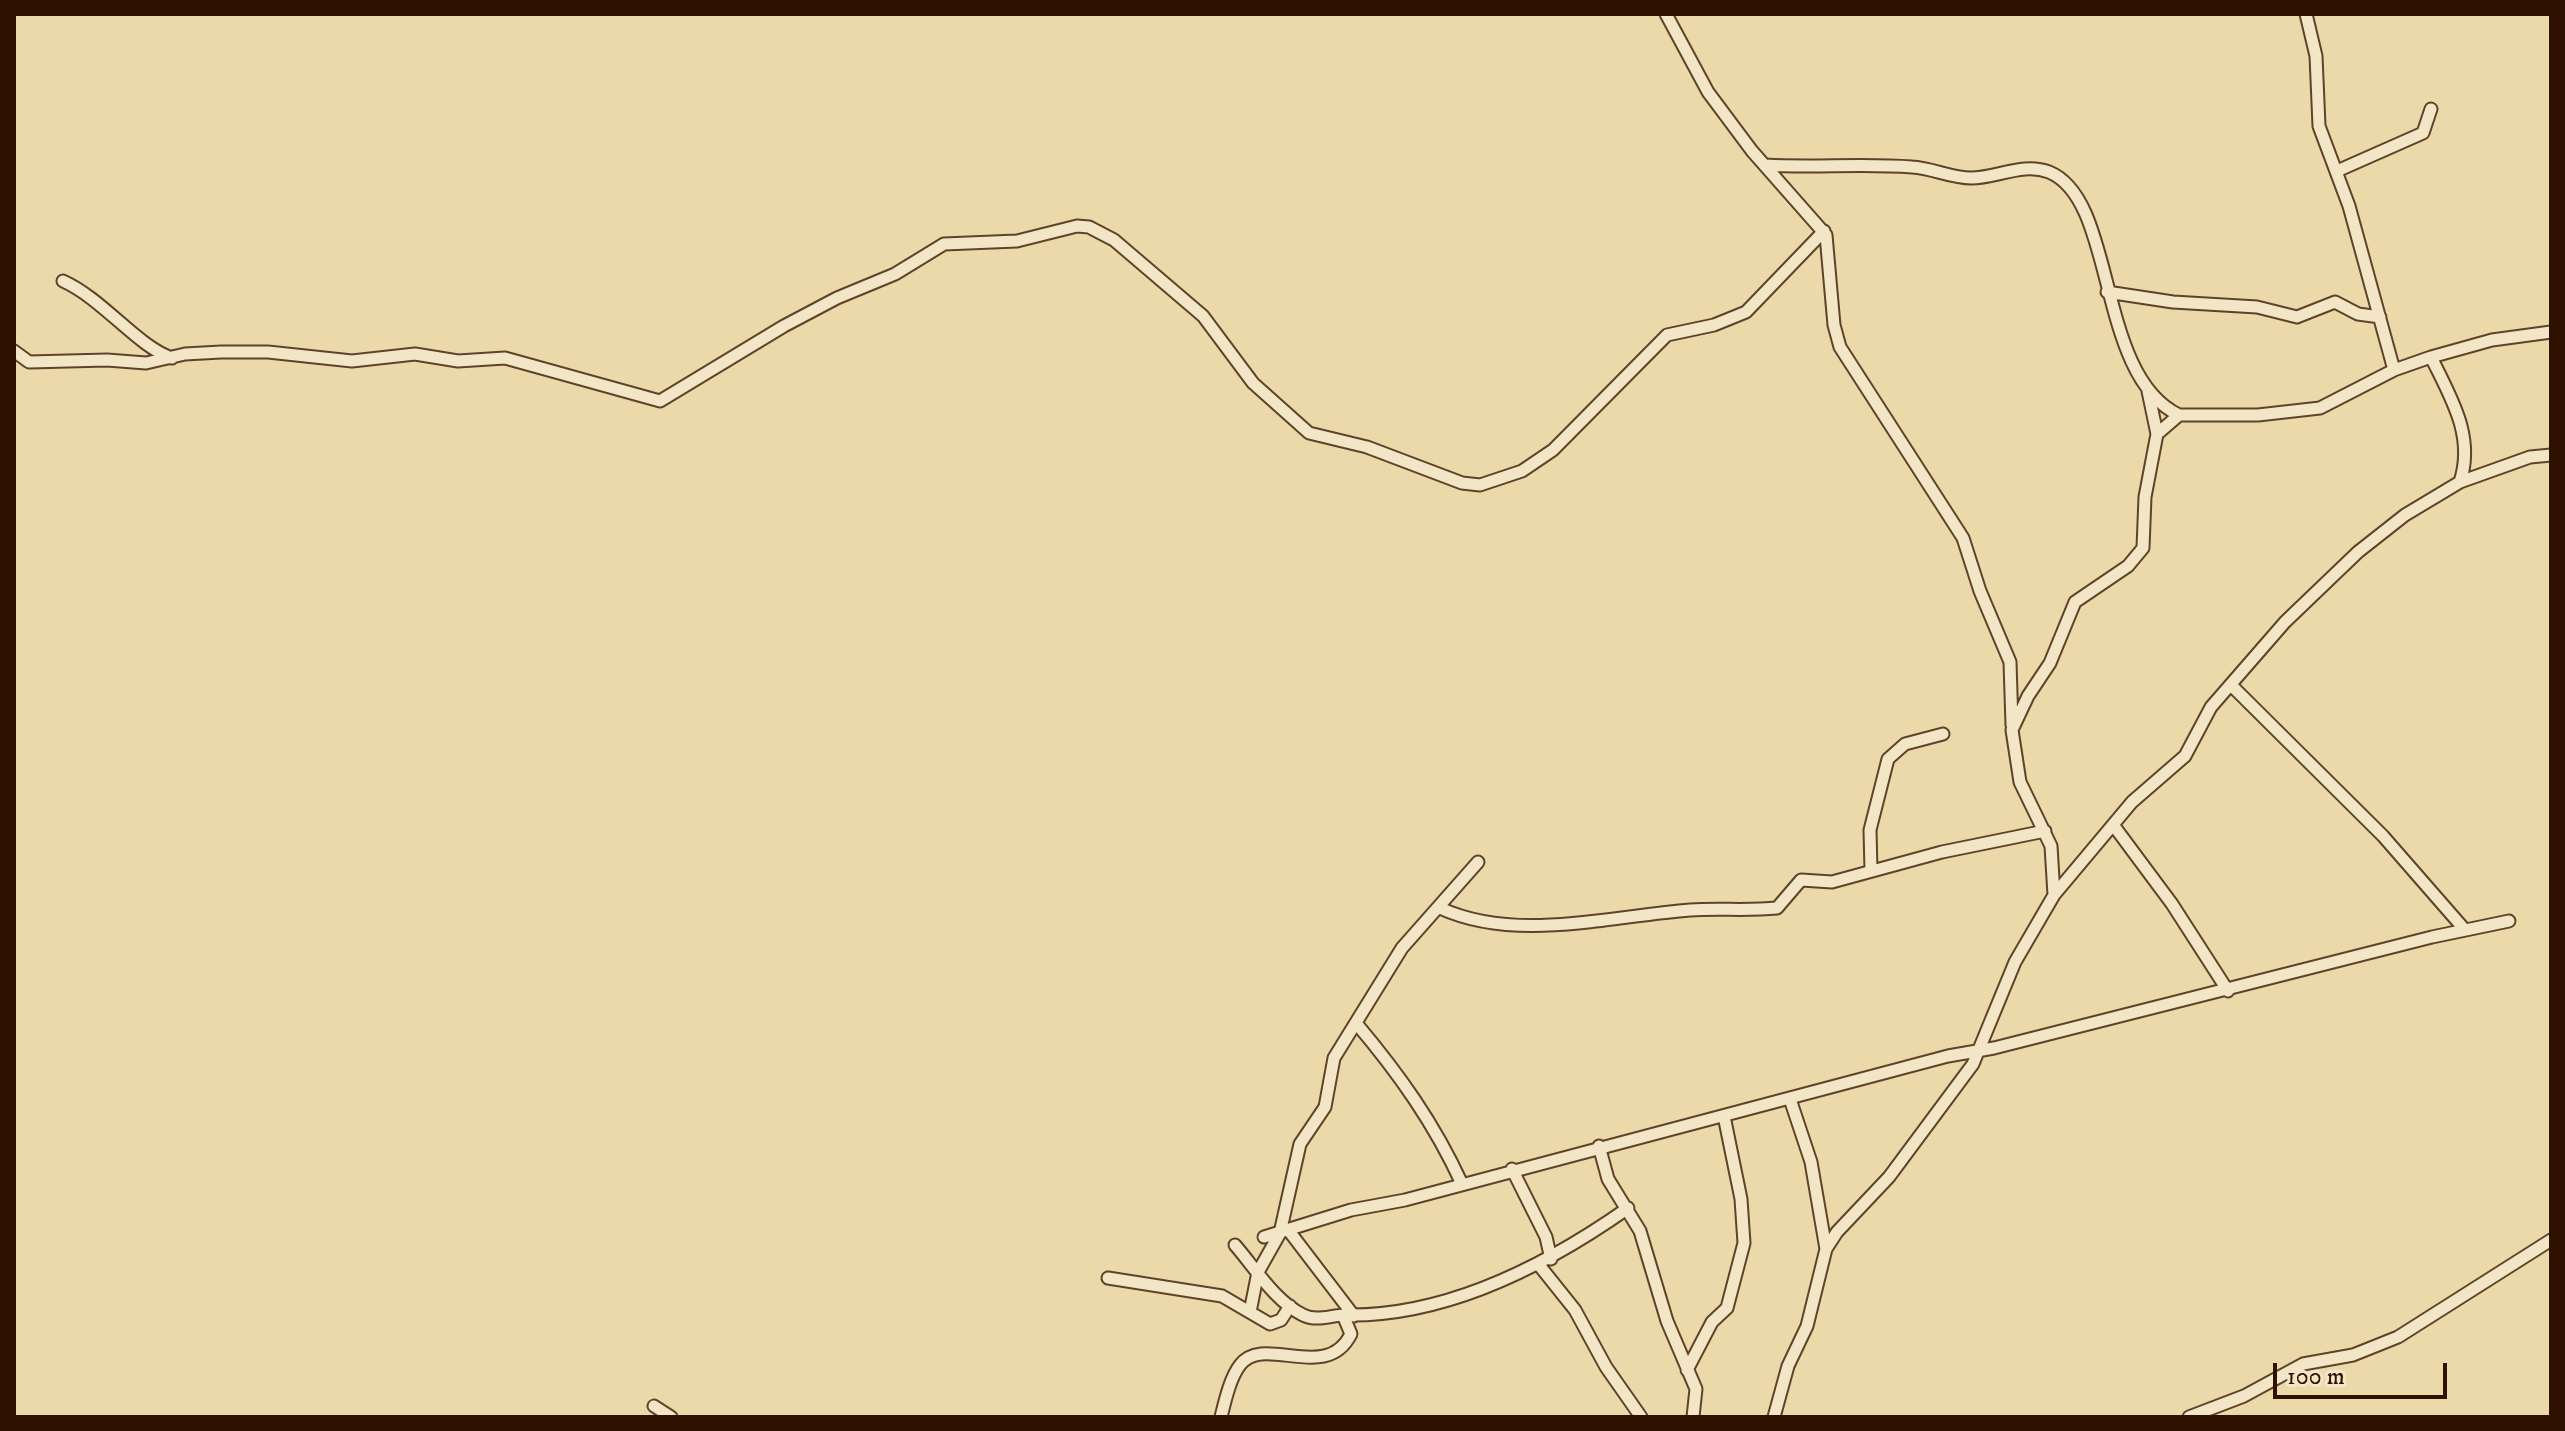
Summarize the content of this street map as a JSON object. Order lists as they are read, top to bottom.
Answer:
{
  "scale_bar": "100 m"
}
